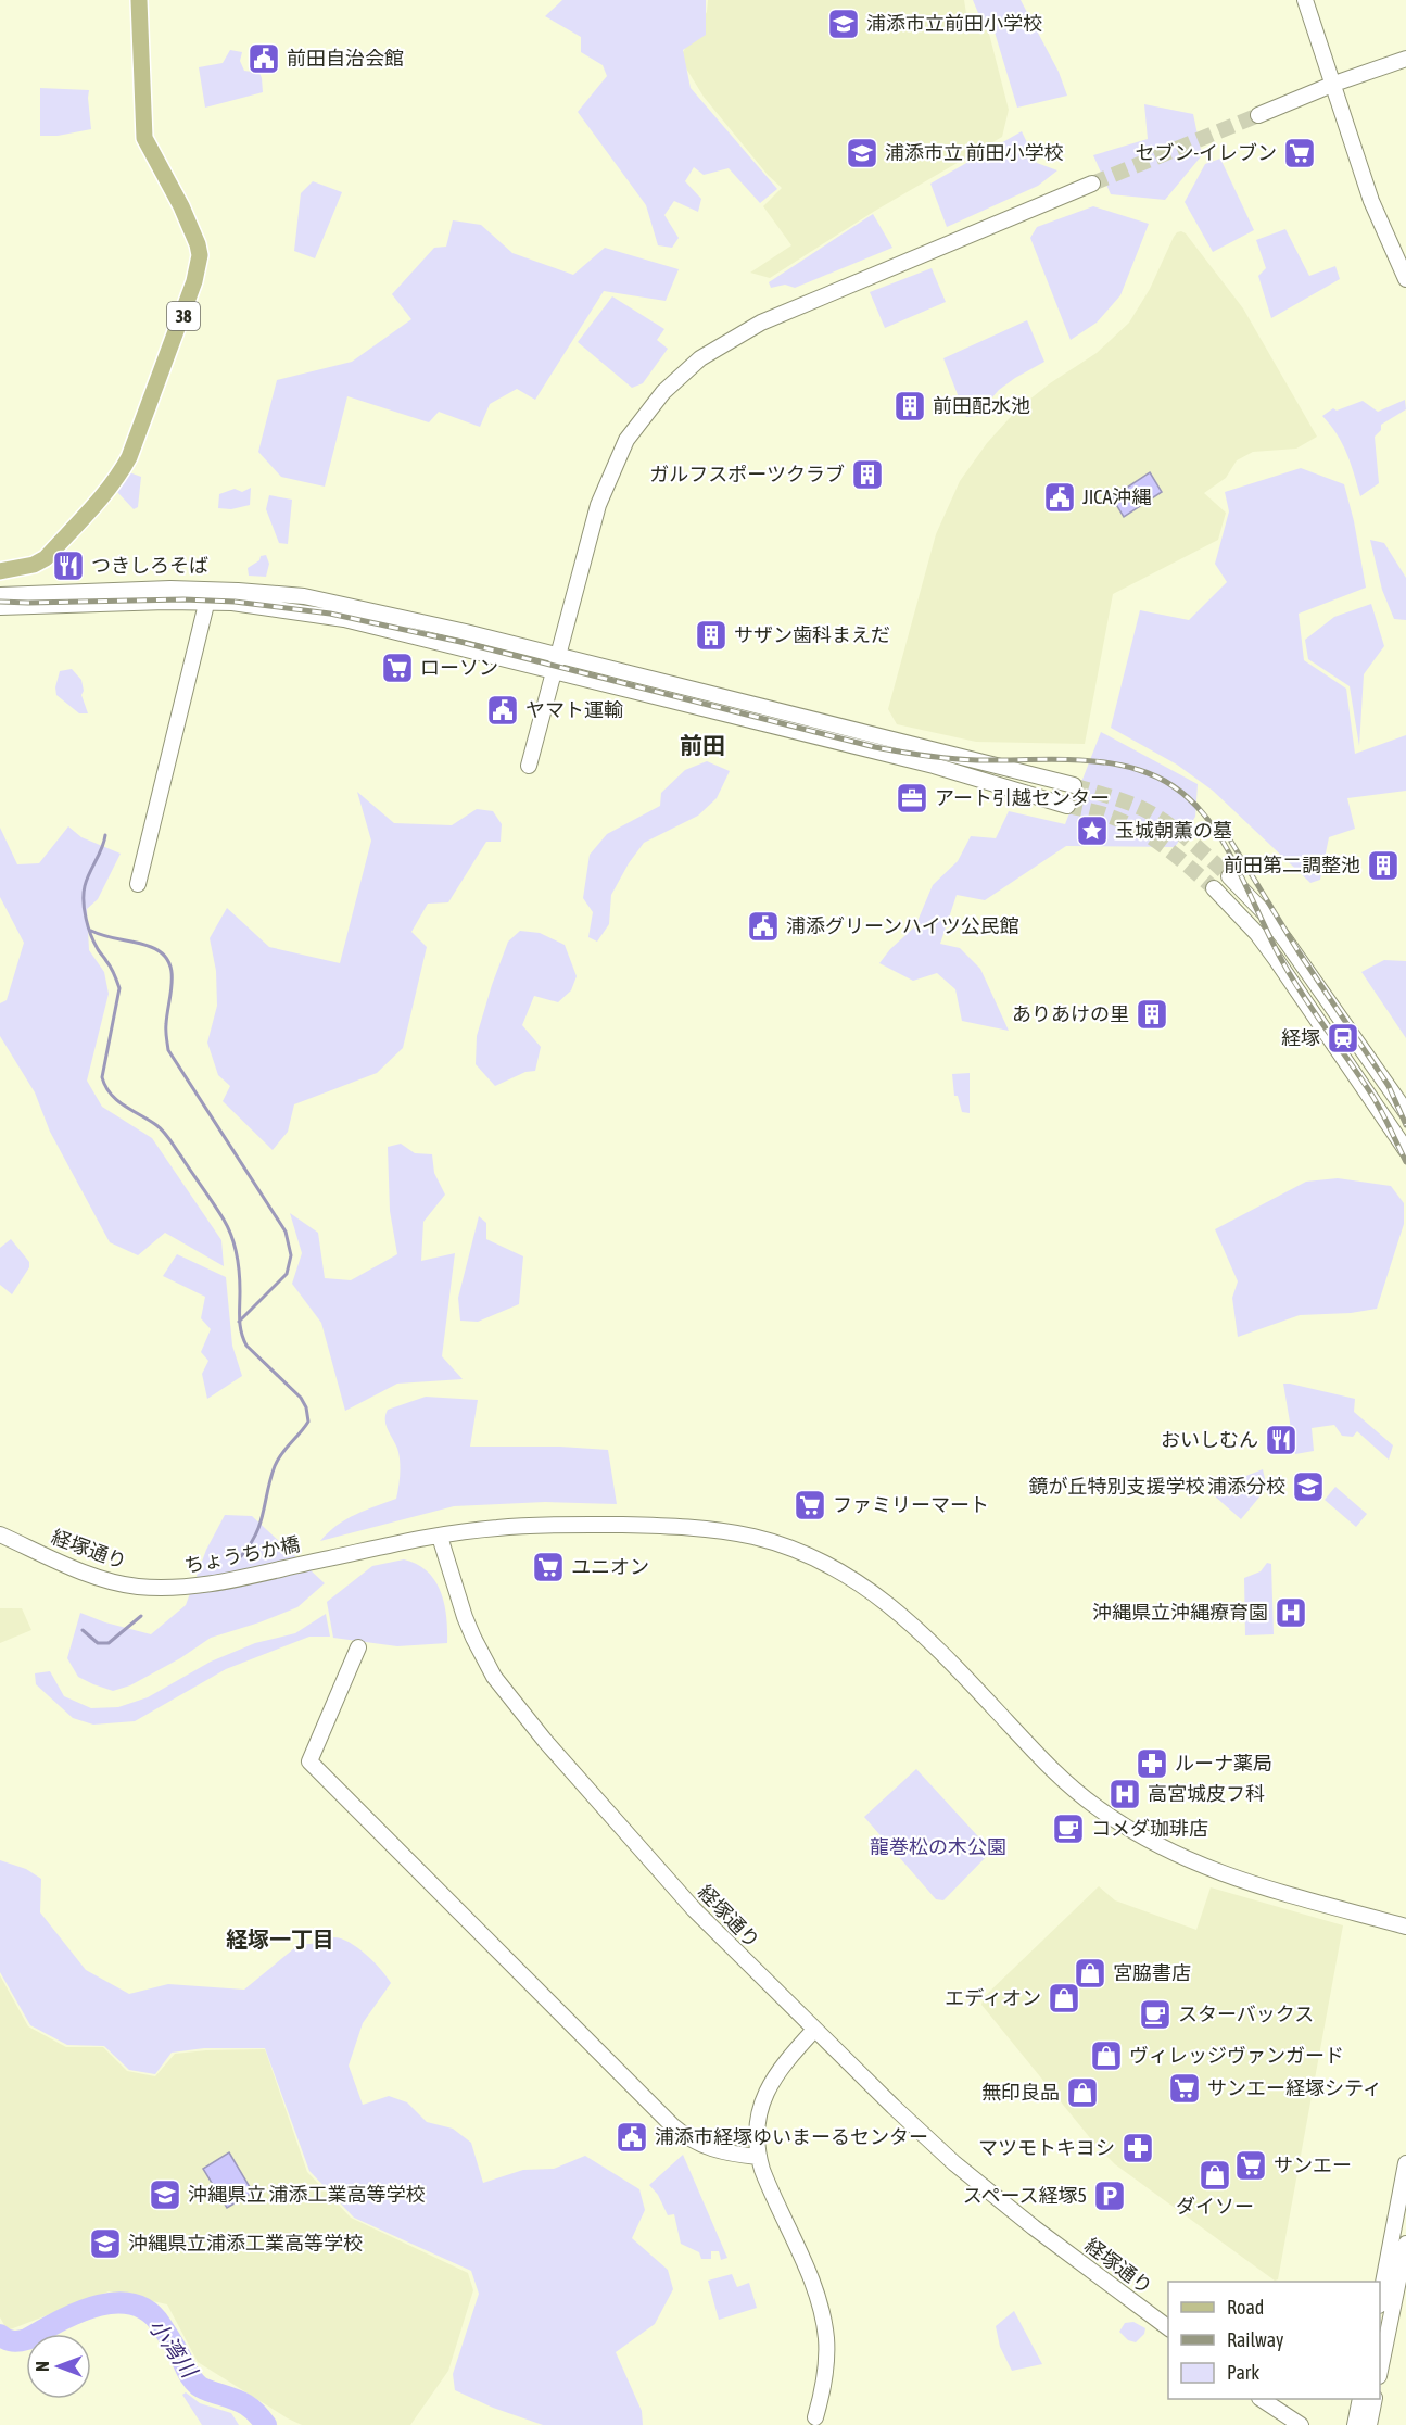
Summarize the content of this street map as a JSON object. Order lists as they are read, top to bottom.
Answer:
{
  "streets": {
    "main road": ["38"],
    "street": ["経塚通り", "ちょうちか橋"]
  },
  "crossings": [
    ["経塚通り", "ちょうちか橋"]
  ],
  "districts": ["前田", "経塚一丁目"],
  "water": ["小湾川"],
  "parks": ["龍巻松の木公園"],
  "places": {
    "school or university": [
      "浦添市立前田小学校",
      "浦添市立 前田小学校",
      "鏡が丘特別支援学校 浦添分校",
      "沖縄県立 浦添工業高等学校",
      "沖縄県立浦添工業高等学校"
    ],
    "public building": [
      "前田自治会館",
      "JICA沖縄",
      "ヤマト運輸",
      "浦添グリーンハイツ公民館",
      "浦添市経塚ゆいまーるセンター"
    ],
    "supermarket": [
      "セブン-イレブン",
      "ローソン",
      "ファミリーマート",
      "ユニオン",
      "サンエー経塚シティ",
      "サンエー"
    ],
    "building": [
      "前田配水池",
      "ガルフスポーツクラブ",
      "サザン歯科まえだ",
      "前田第二調整池",
      "ありあけの里"
    ],
    "restaurant": ["つきしろそば", "おいしむん"],
    "office": ["アート引越センター"],
    "place": ["玉城朝薫の墓"],
    "station": ["経塚"],
    "hospital": ["沖縄県立沖縄療育園", "高宮城皮フ科"],
    "pharmacy": ["ルーナ薬局", "マツモトキヨシ"],
    "cafe": ["コメダ珈琲店", "スターバックス"],
    "shop": [
      "宮脇書店",
      "エディオン",
      "ヴィレッジヴァンガード",
      "無印良品",
      "ダイソー"
    ],
    "parking": ["スペース経塚5"]
  },
  "legend": ["Road", "Railway", "Park"],
  "north": "left"
}
